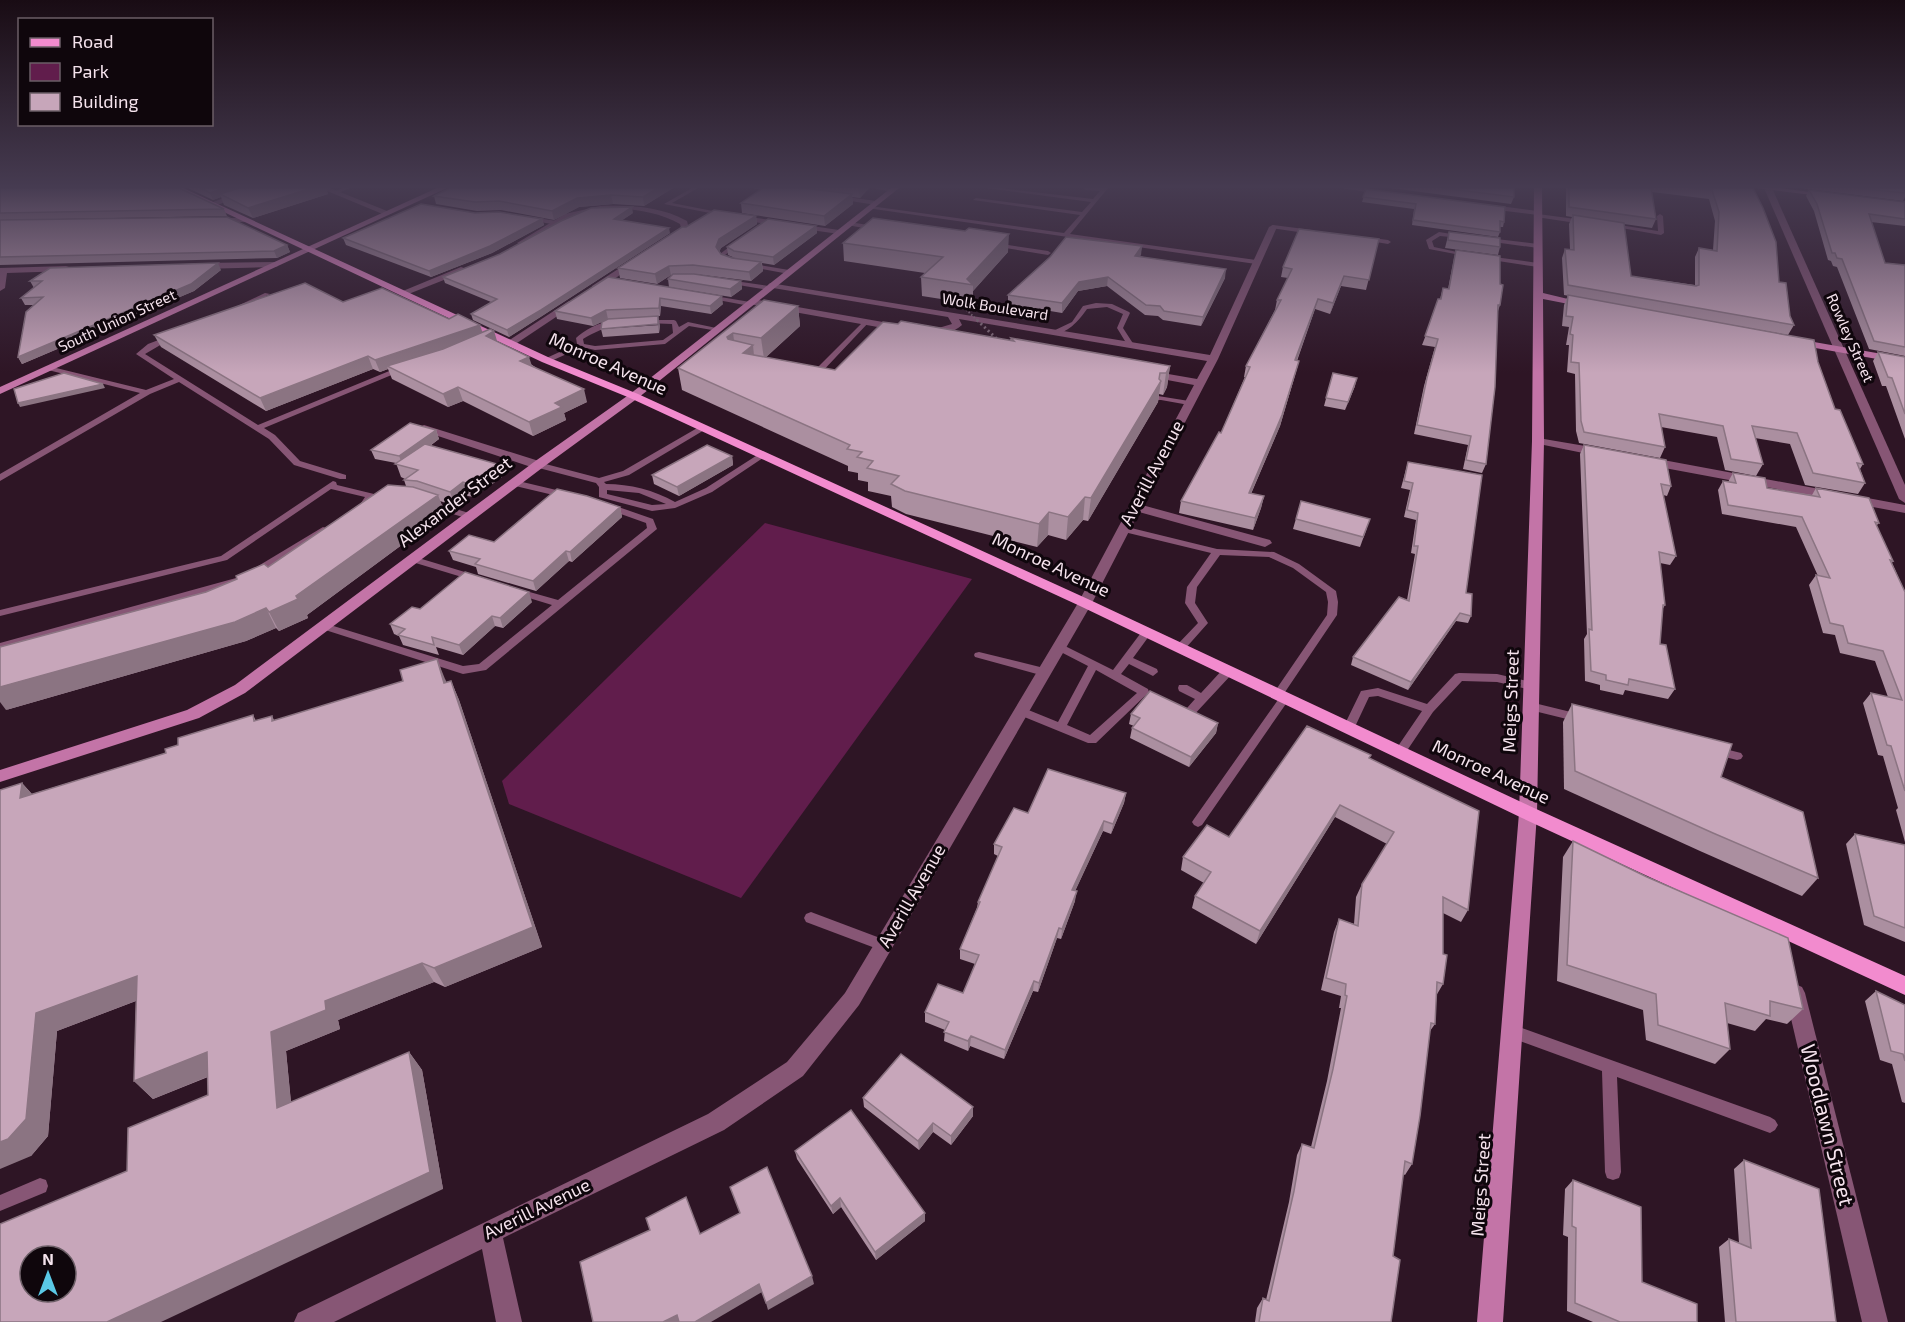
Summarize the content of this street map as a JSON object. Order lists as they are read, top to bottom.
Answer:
{
  "streets": {
    "main road": ["Monroe Avenue"],
    "street": [
      "Wolk Boulevard",
      "South Union Street",
      "Rowley Street",
      "Averill Avenue",
      "Alexander Street",
      "Meigs Street",
      "Woodlawn Street"
    ]
  },
  "crossings": [
    ["Wolk Boulevard", "Averill Avenue"],
    ["Wolk Boulevard", "Alexander Street"],
    ["Monroe Avenue", "Averill Avenue"],
    ["Monroe Avenue", "Alexander Street"],
    ["Monroe Avenue", "Meigs Street"]
  ],
  "legend": ["Road", "Park", "Building"],
  "north": "top"
}
